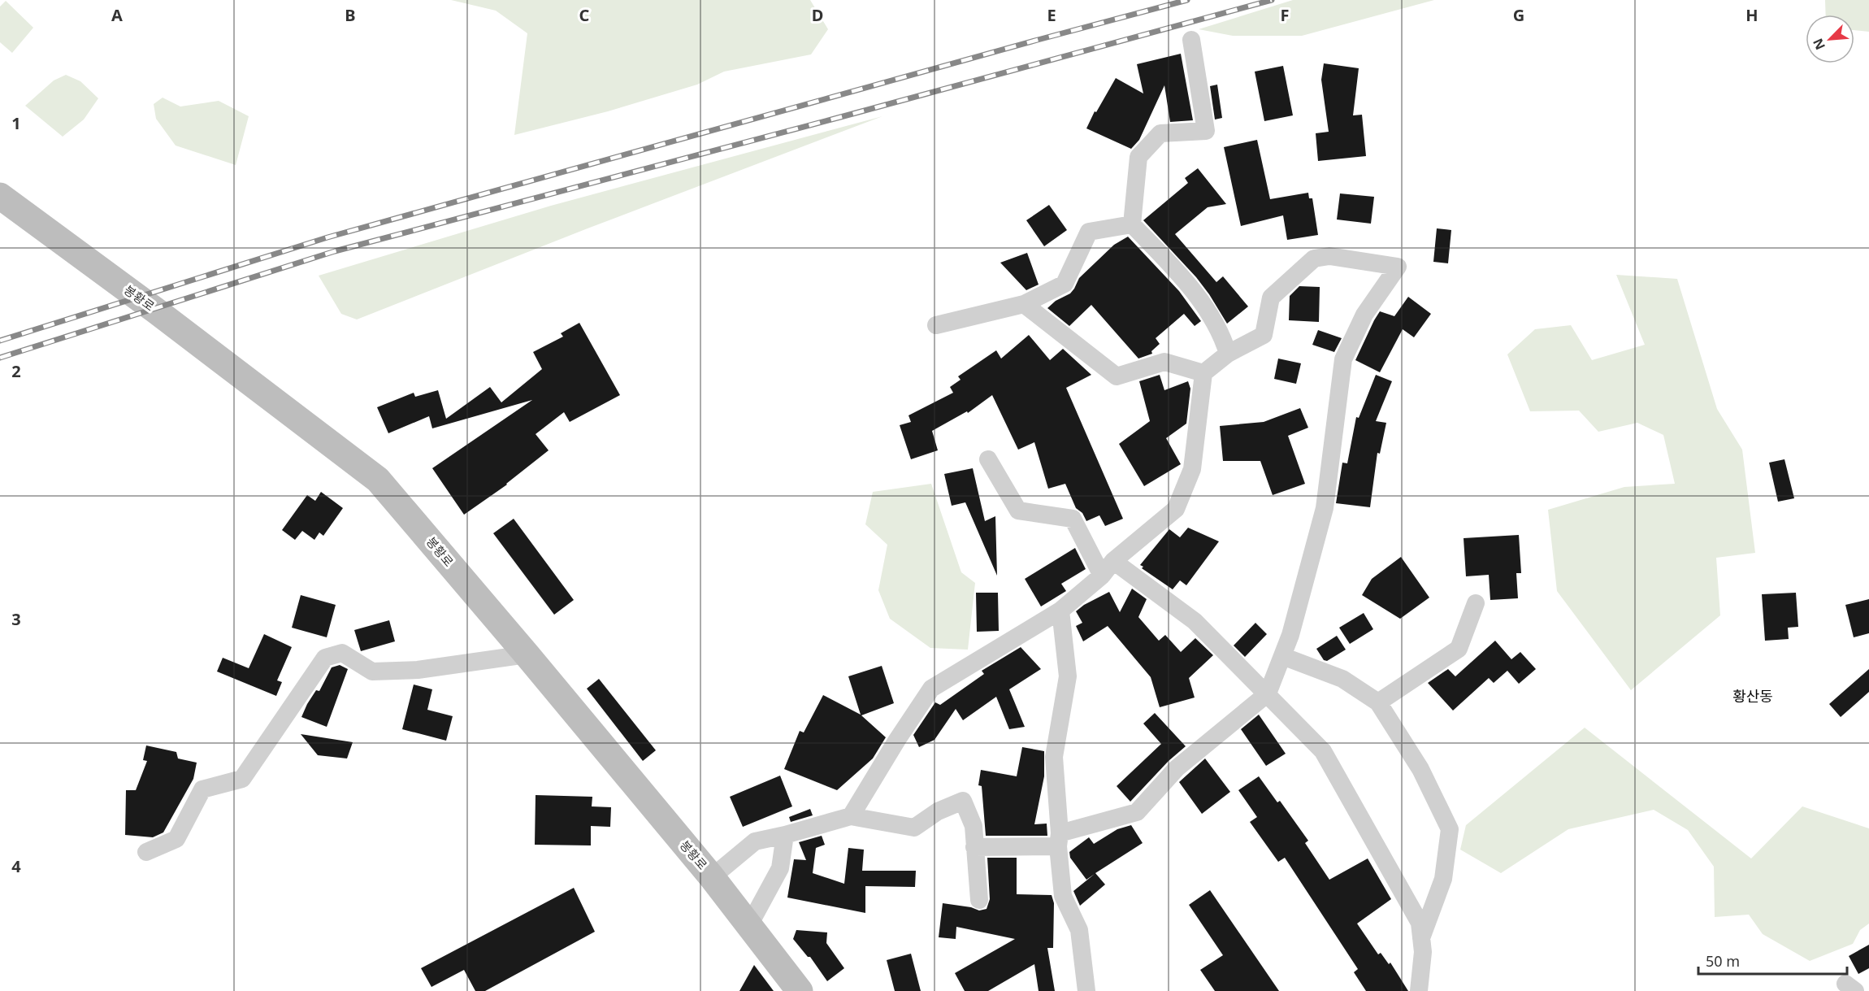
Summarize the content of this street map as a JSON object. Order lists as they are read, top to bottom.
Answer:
{
  "streets": {
    "street": ["봉황로"]
  },
  "districts": ["황산동"],
  "scale_bar": "50 m",
  "north": "bottom left",
  "grid": {
    "columns": [
      "A",
      "B",
      "C",
      "D",
      "E",
      "F",
      "G",
      "H"
    ],
    "rows": [
      "1",
      "2",
      "3",
      "4"
    ]
  }
}
